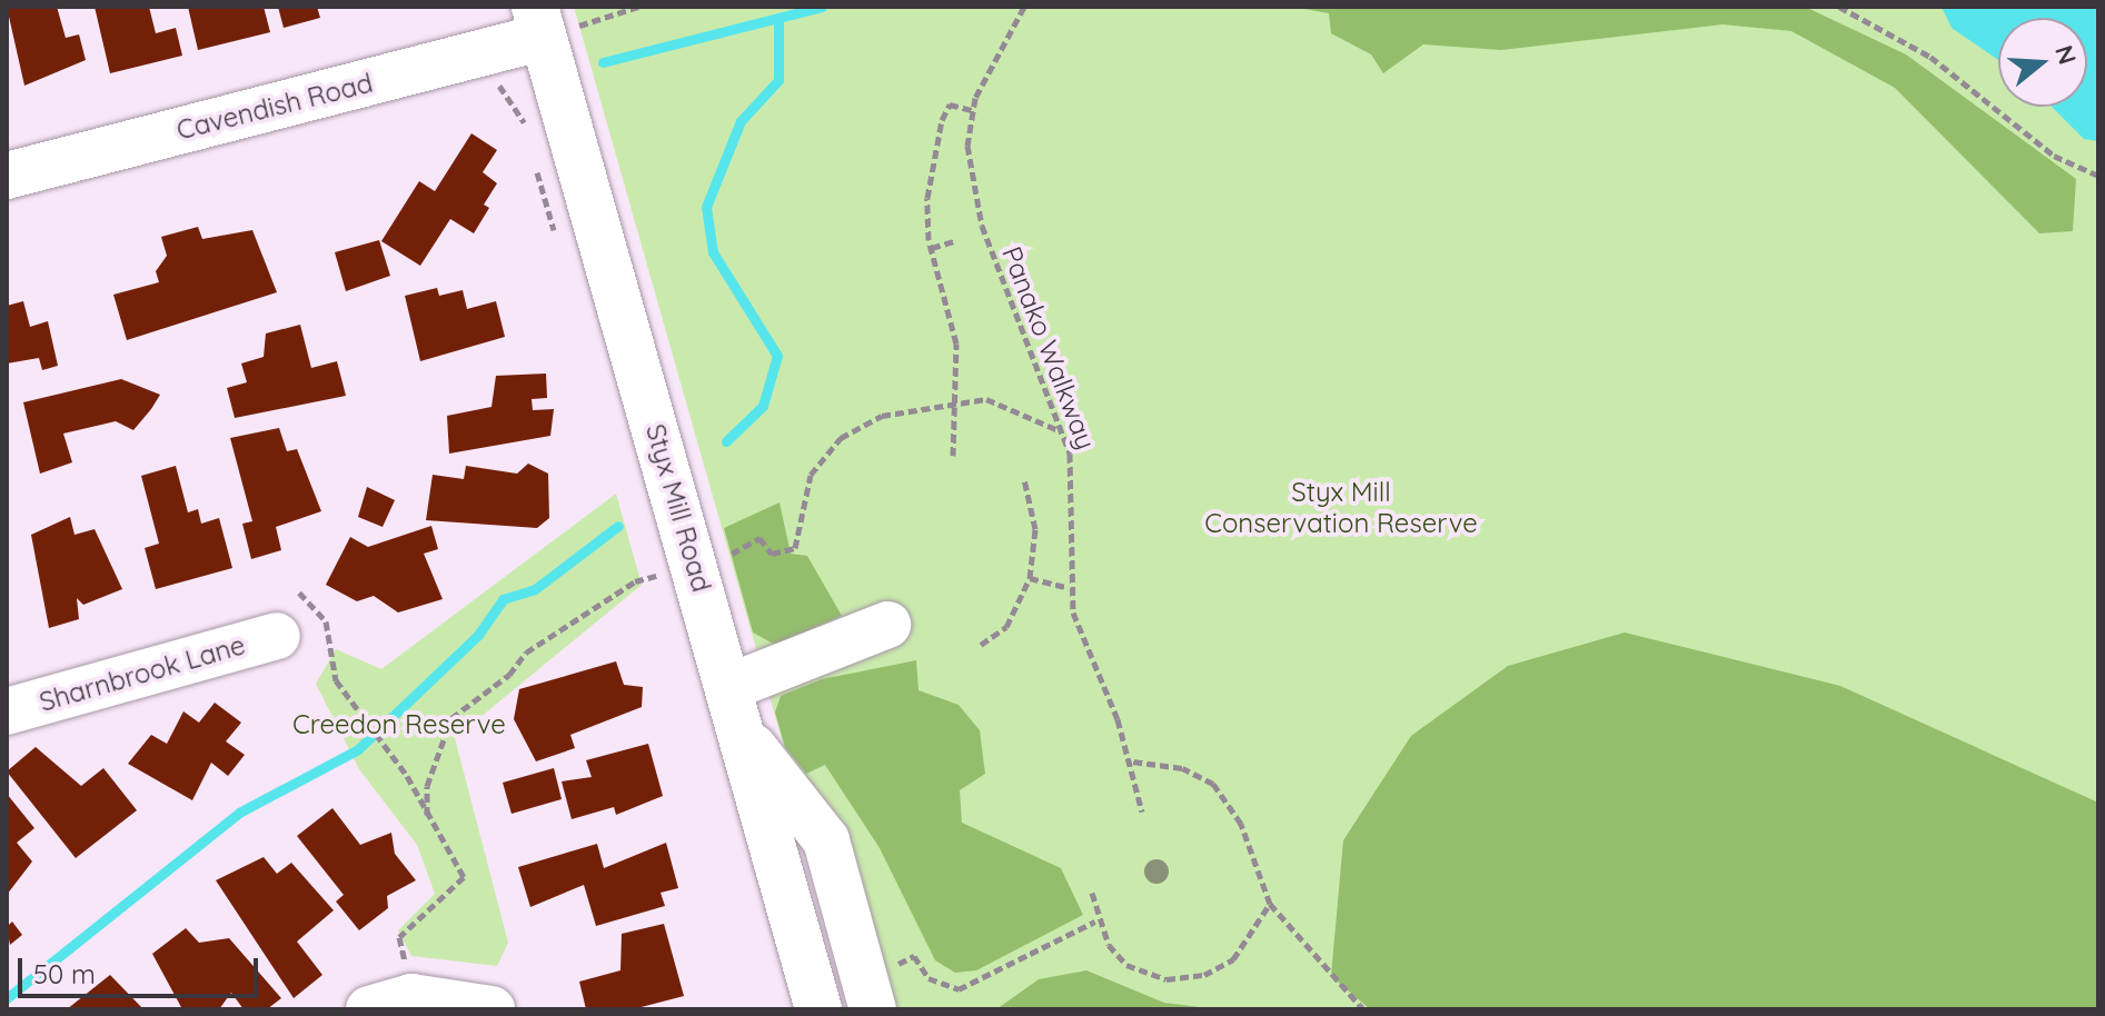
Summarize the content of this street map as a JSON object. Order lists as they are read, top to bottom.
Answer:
{
  "streets": {
    "street": ["Cavendish Road", "Styx Mill Road", "Sharnbrook Lane"],
    "path": ["Panako Walkway"]
  },
  "crossings": [
    ["Cavendish Road", "Styx Mill Road"]
  ],
  "parks": ["Styx Mill Conservation Reserve", "Creedon Reserve"],
  "scale_bar": "50 m",
  "north": "right"
}
